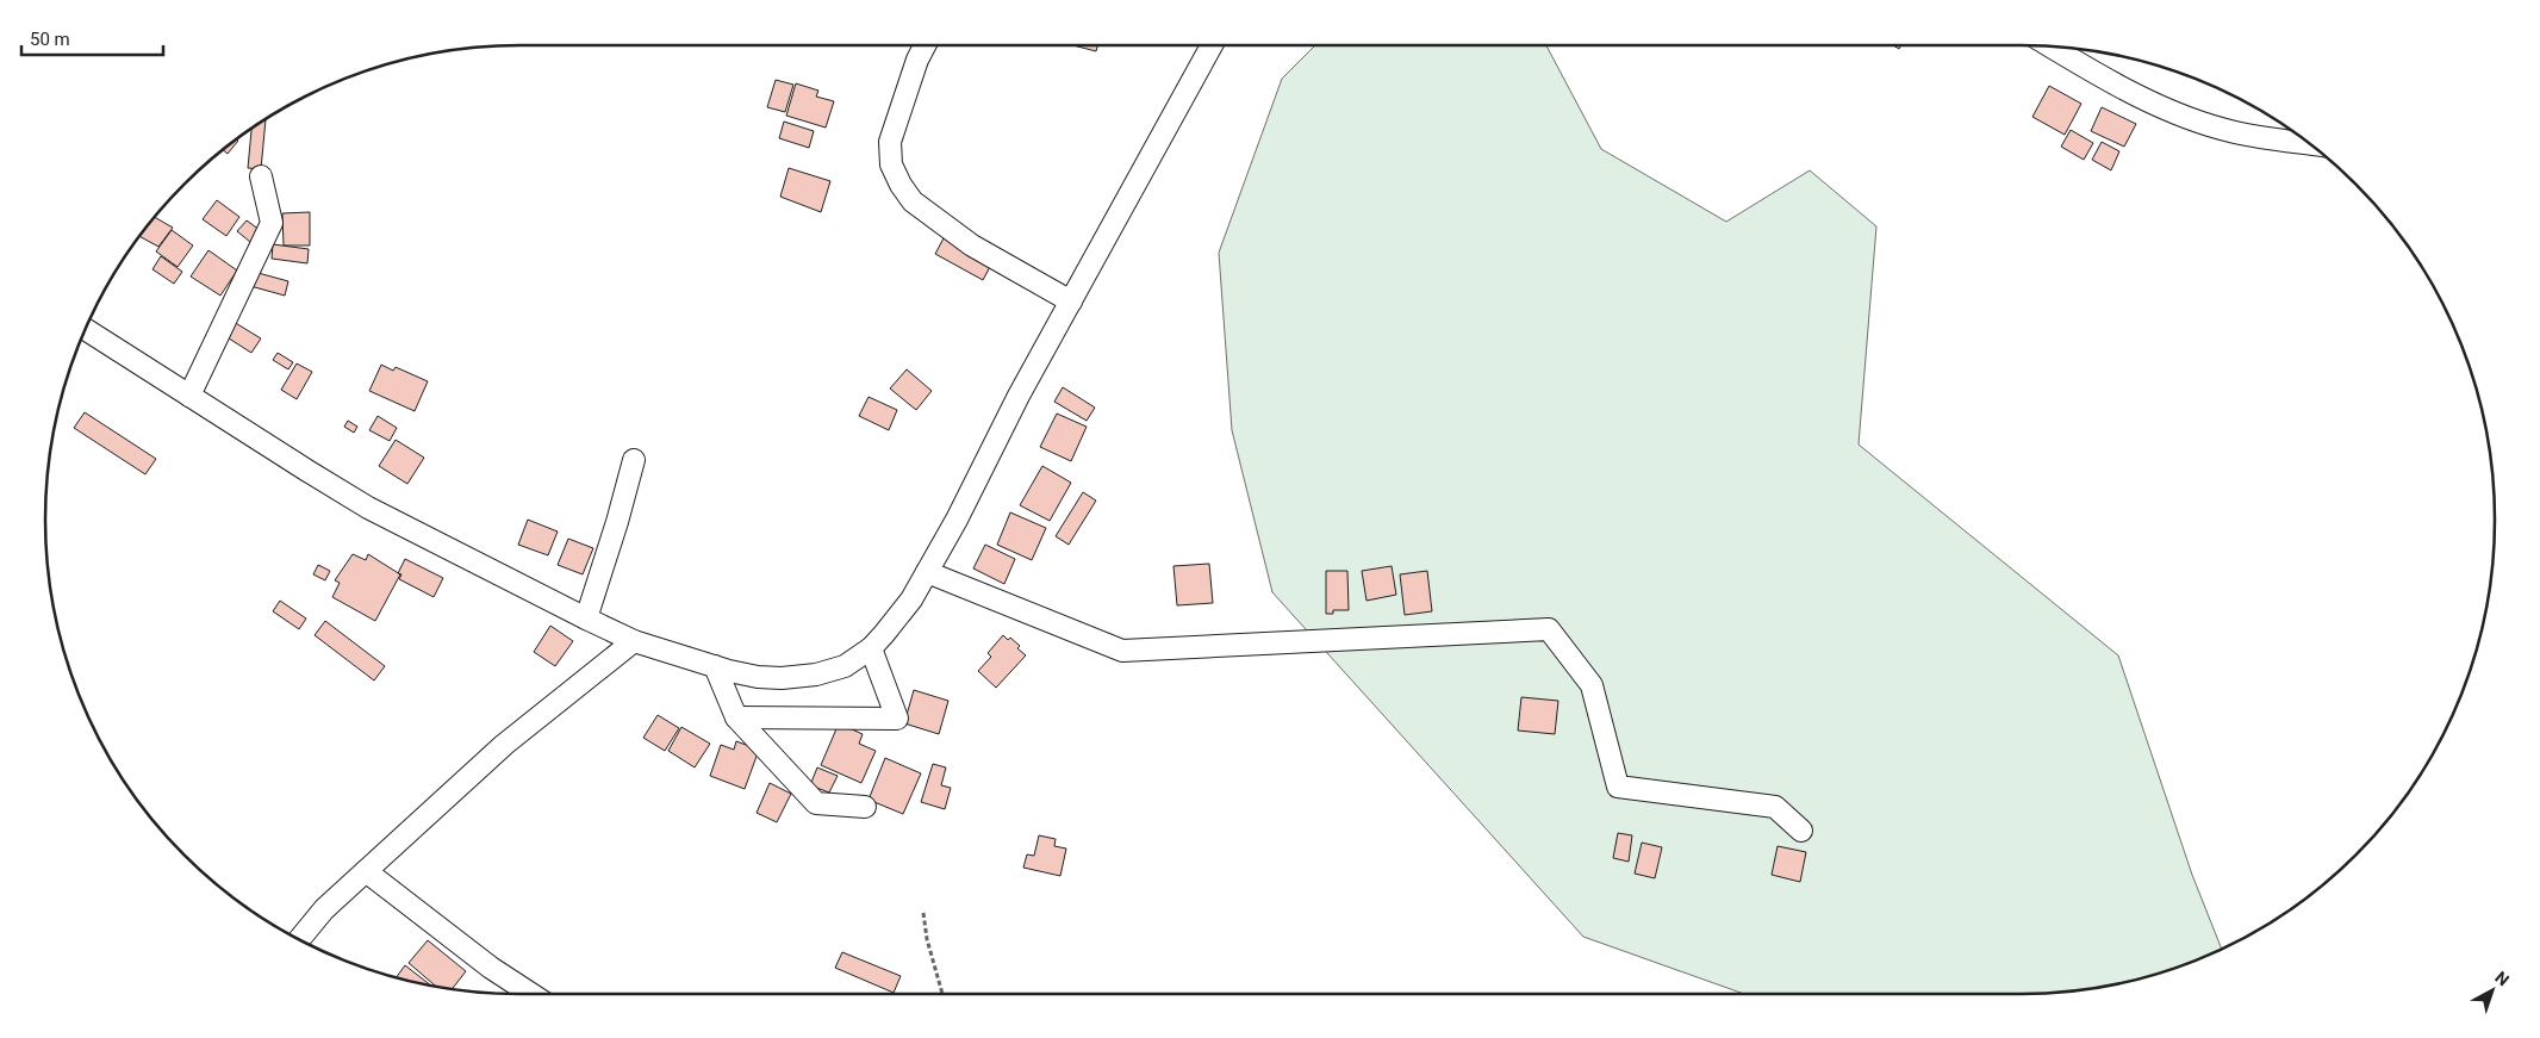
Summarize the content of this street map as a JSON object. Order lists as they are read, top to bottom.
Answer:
{
  "scale_bar": "50 m",
  "north": "top right"
}
